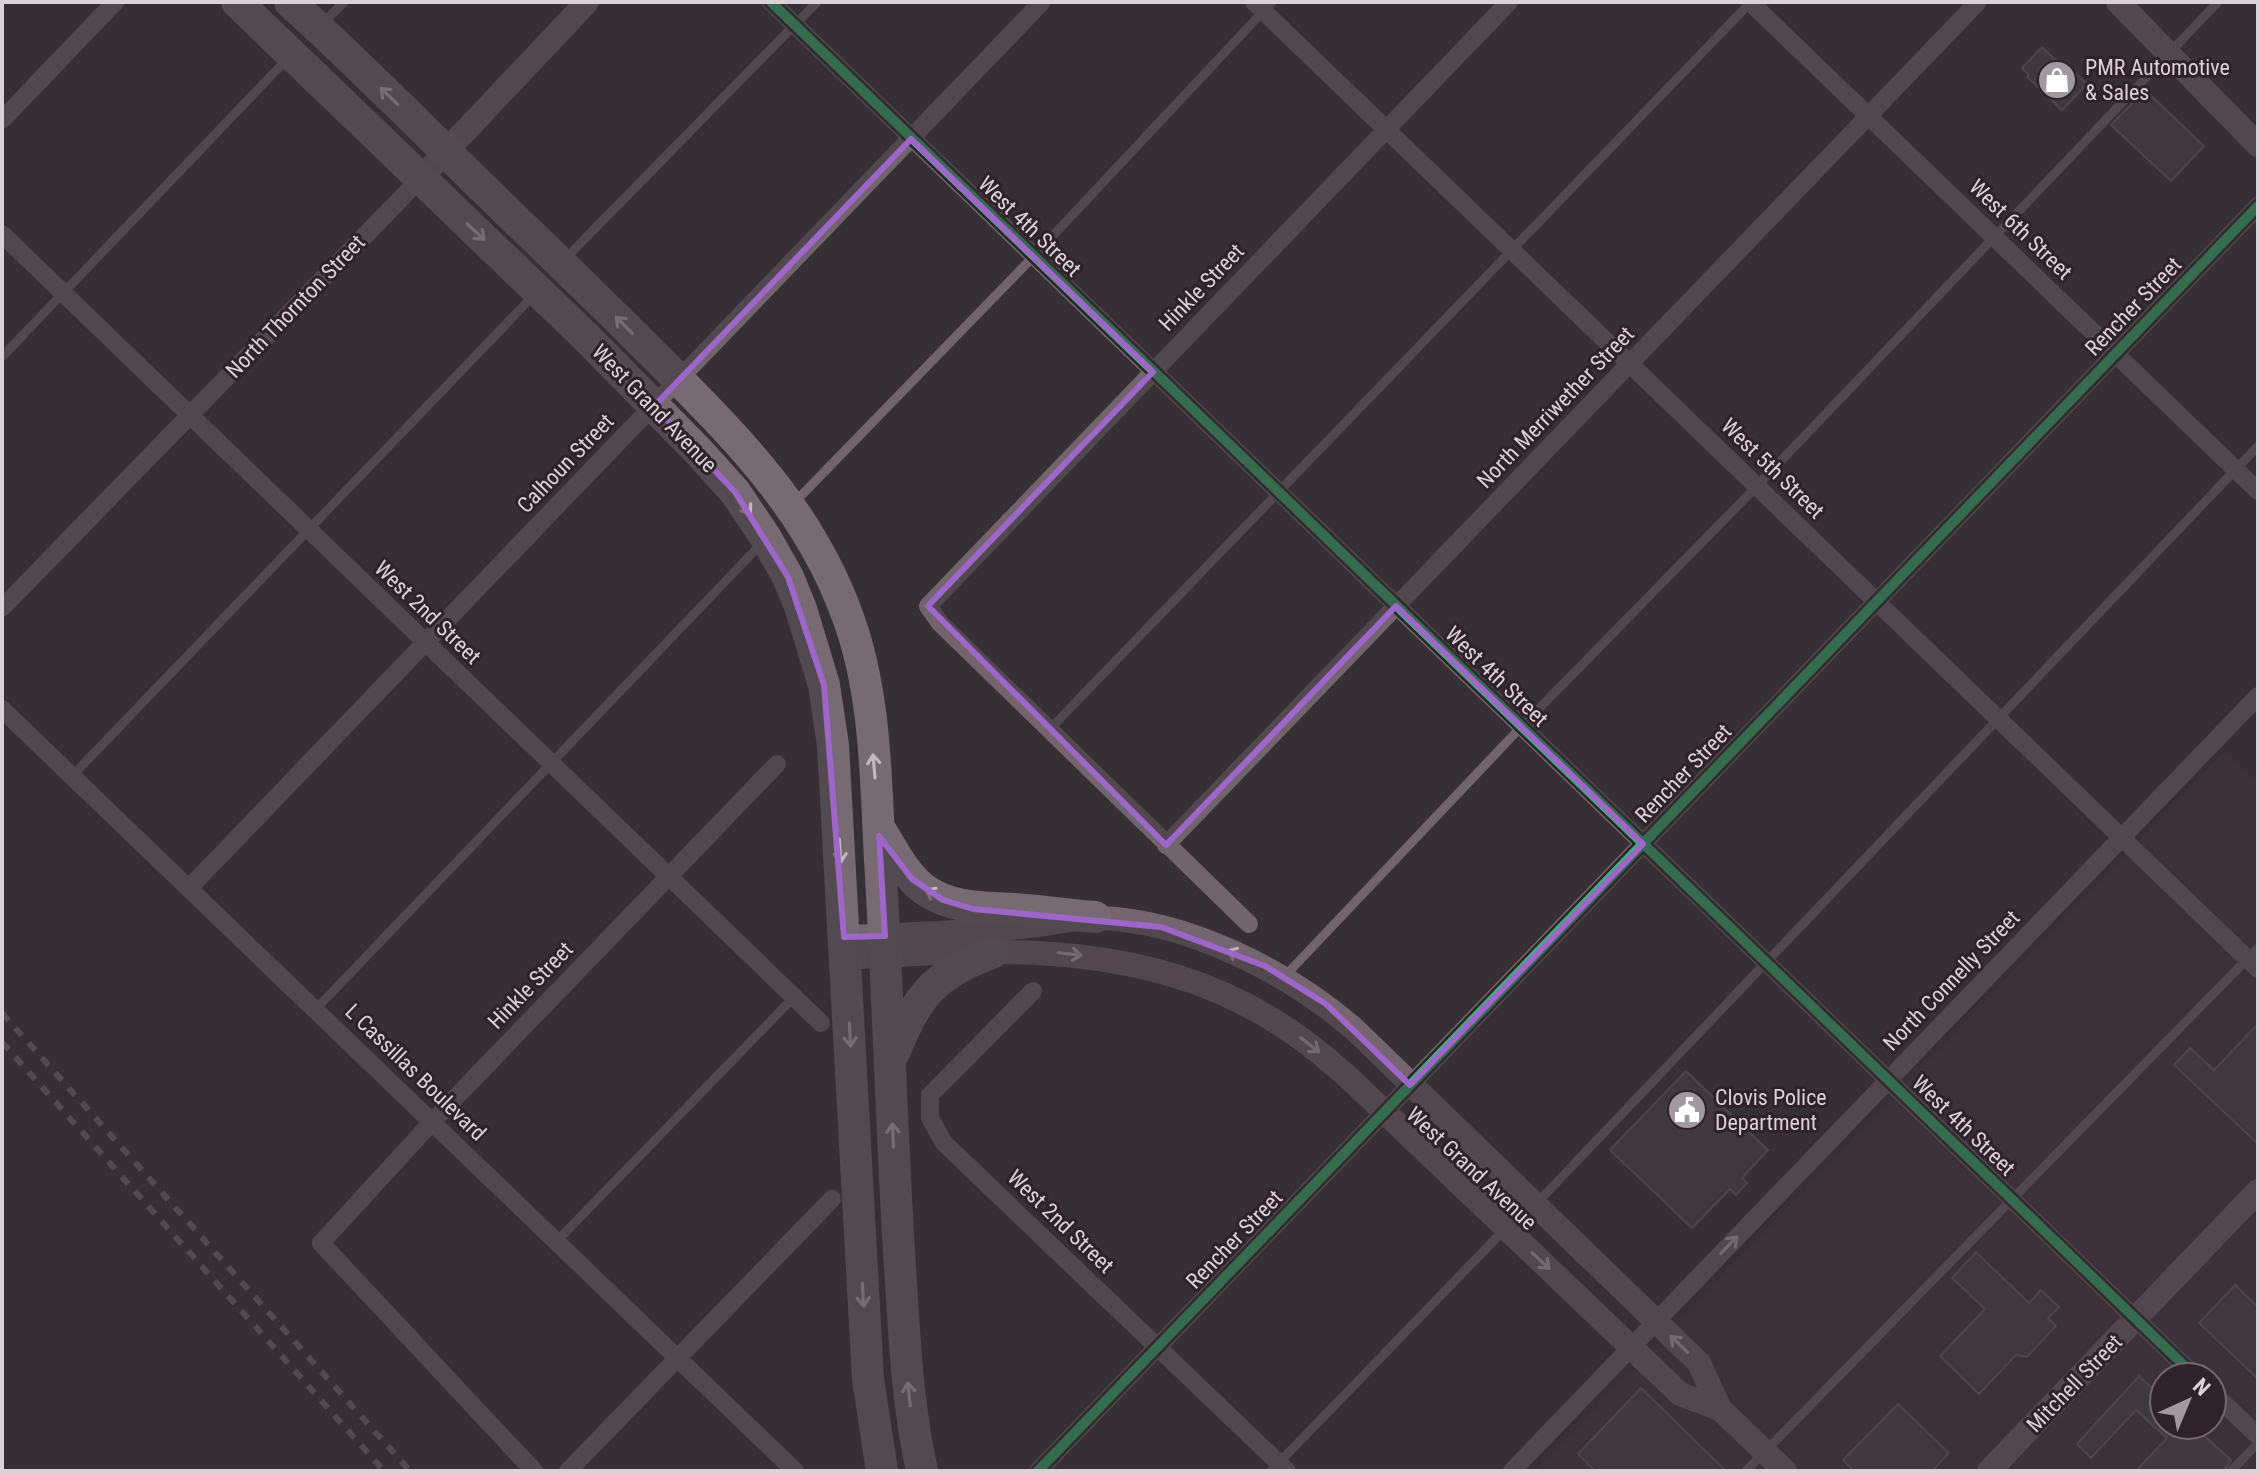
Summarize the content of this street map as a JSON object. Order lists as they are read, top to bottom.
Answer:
{
  "streets": {
    "highway": ["West Grand Avenue"],
    "main road": ["North Thornton Street", "Mitchell Street"],
    "street": [
      "West 4th Street",
      "West 6th Street",
      "Hinkle Street",
      "Rencher Street",
      "North Merriwether Street",
      "Calhoun Street",
      "West 5th Street",
      "West 2nd Street",
      "North Connelly Street",
      "L Cassillas Boulevard"
    ]
  },
  "crossings": [
    ["West 4th Street", "Hinkle Street"],
    ["West 4th Street", "Rencher Street"],
    ["West 4th Street", "North Merriwether Street"],
    ["West 4th Street", "Calhoun Street"],
    ["West 4th Street", "North Connelly Street"],
    ["West 4th Street", "Mitchell Street"],
    ["West 6th Street", "Rencher Street"],
    ["West 6th Street", "North Merriwether Street"],
    ["Hinkle Street", "West 5th Street"],
    ["Hinkle Street", "West 2nd Street"],
    ["Hinkle Street", "L Cassillas Boulevard"],
    ["North Thornton Street", "West Grand Avenue"],
    ["North Thornton Street", "West 2nd Street"],
    ["Rencher Street", "West Grand Avenue"],
    ["Rencher Street", "West 5th Street"],
    ["Rencher Street", "West 2nd Street"],
    ["North Merriwether Street", "West 5th Street"],
    ["West Grand Avenue", "Calhoun Street"],
    ["West Grand Avenue", "North Connelly Street"],
    ["Calhoun Street", "West 2nd Street"],
    ["Calhoun Street", "L Cassillas Boulevard"],
    ["West 5th Street", "North Connelly Street"]
  ],
  "places": {
    "shop": ["PMR Automotive & Sales"],
    "public building": ["Clovis Police Department"]
  },
  "north": "top right"
}
